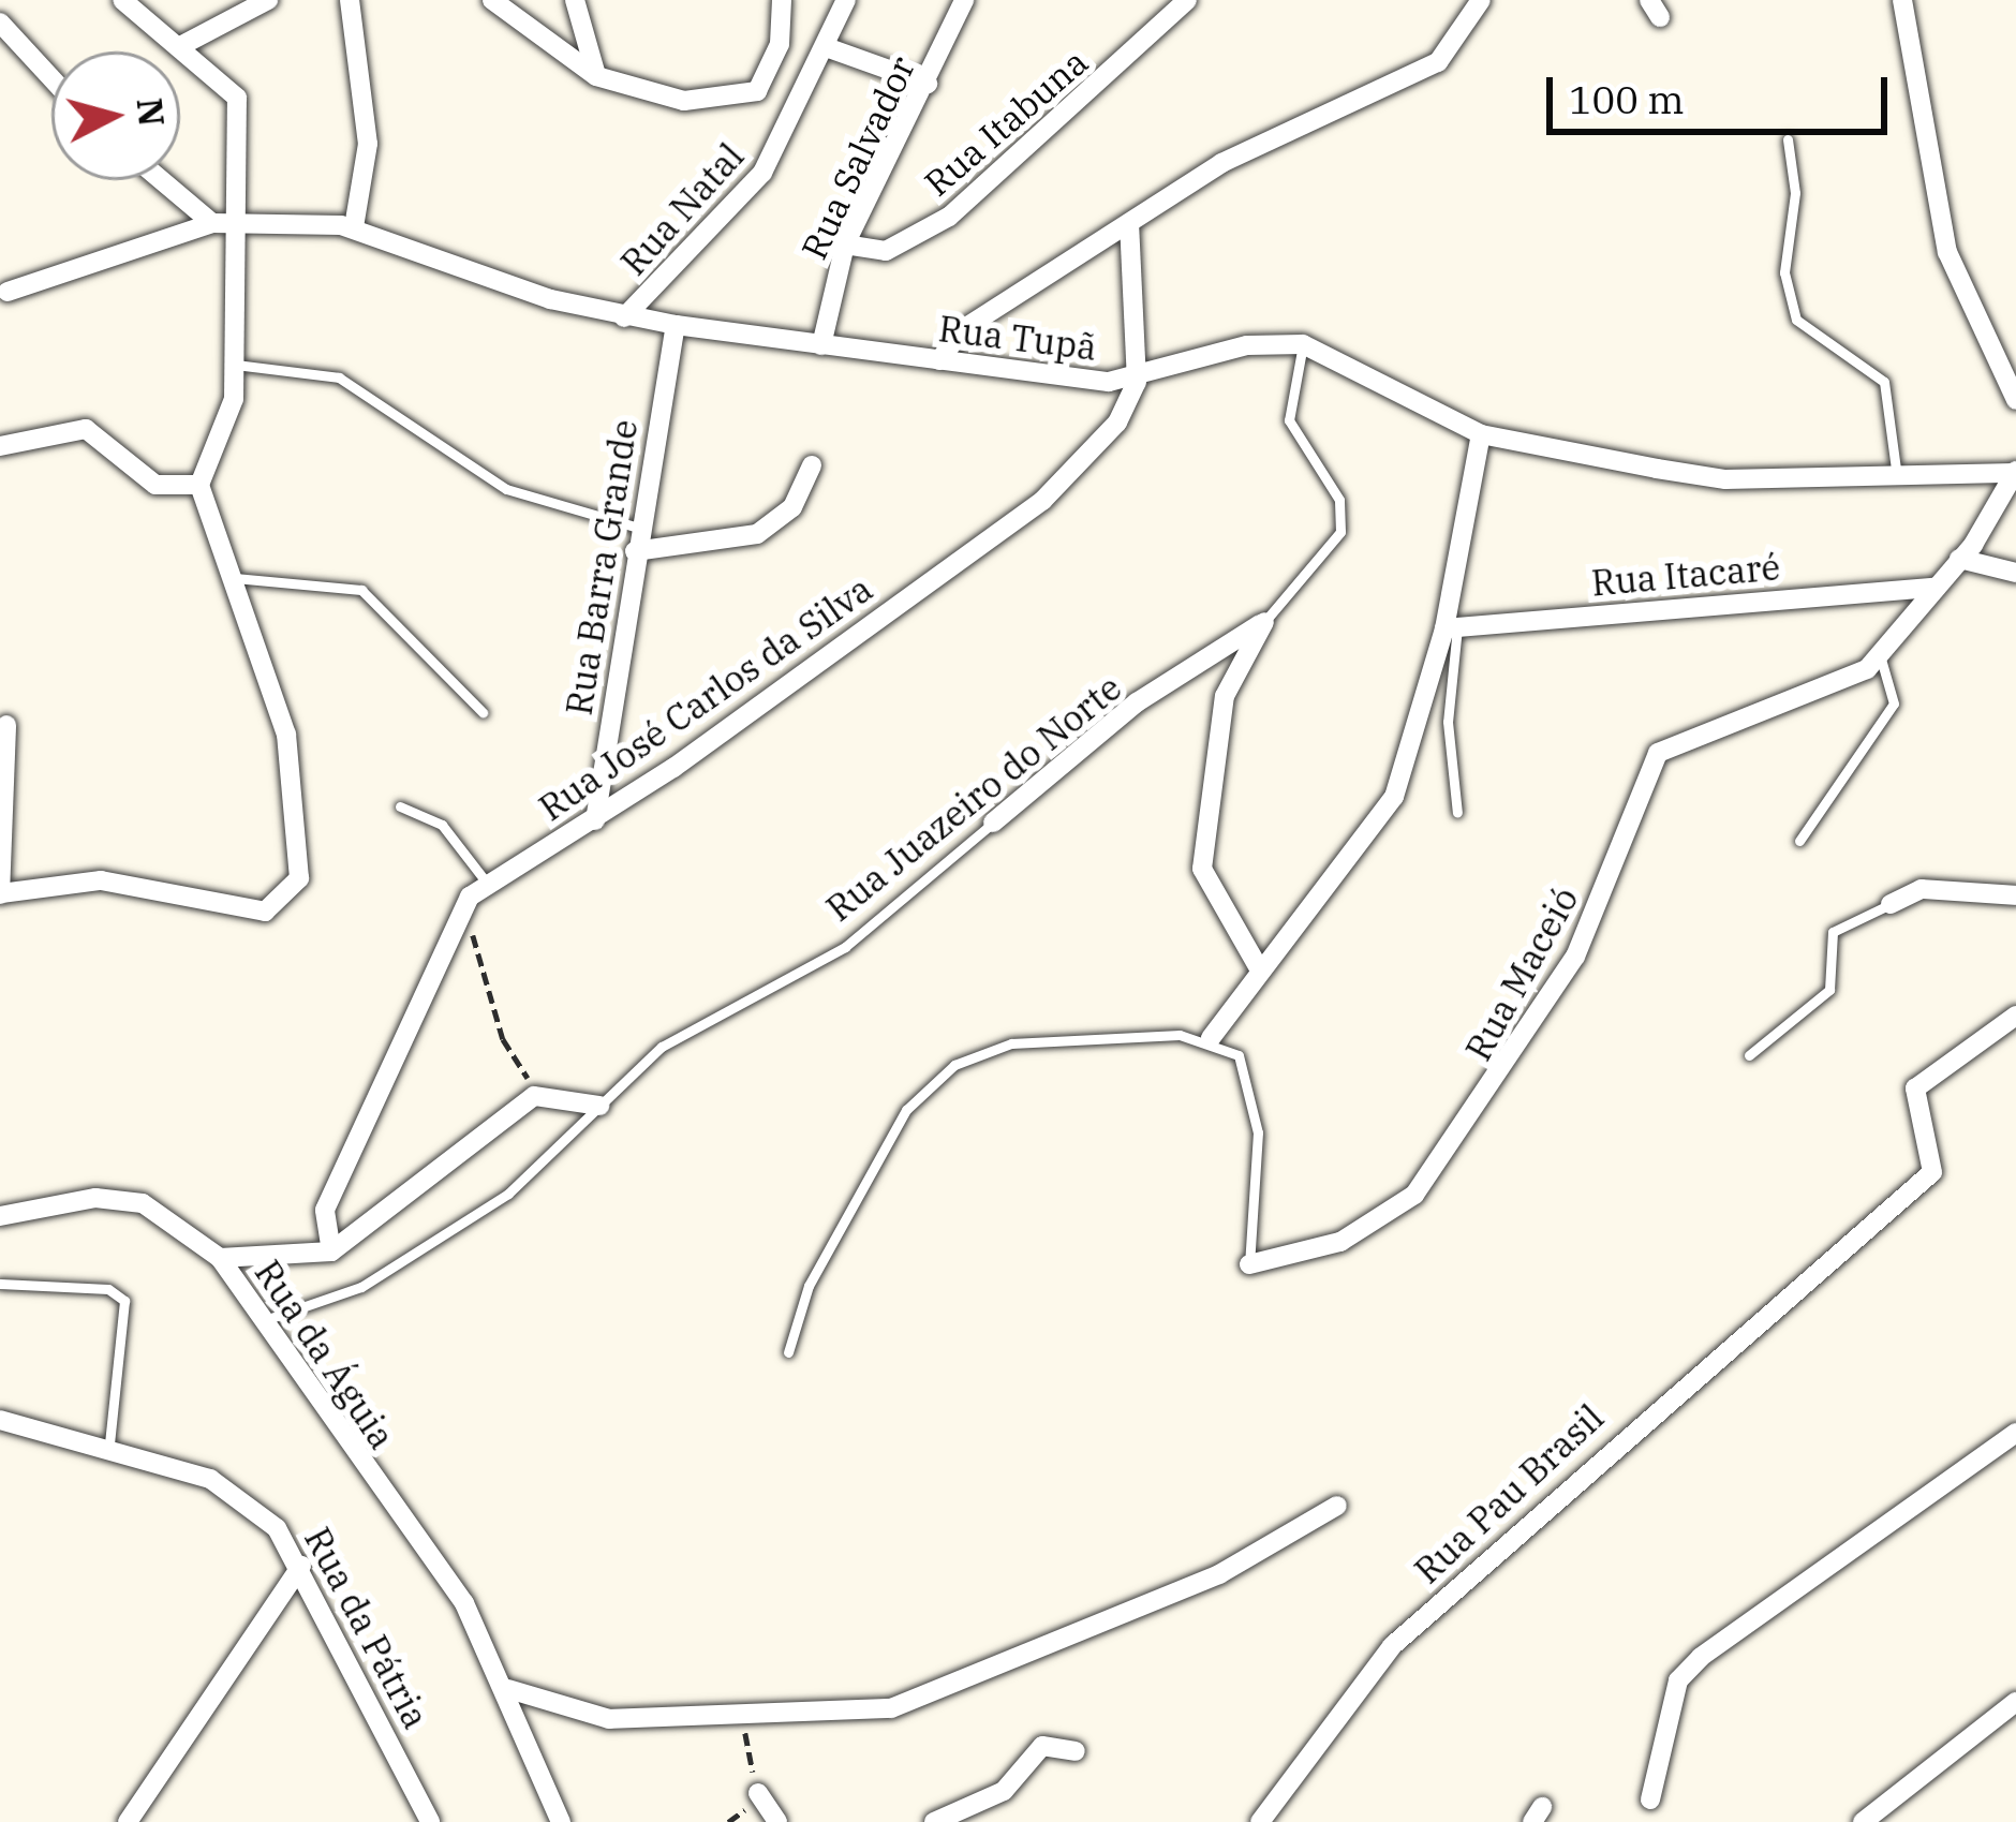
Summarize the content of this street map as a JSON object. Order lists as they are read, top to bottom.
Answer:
{
  "streets": {
    "street": [
      "Rua Itabuna",
      "Rua Salvador",
      "Rua Natal",
      "Rua Tupã",
      "Rua Barra Grande",
      "Rua Itacaré",
      "Rua José Carlos da Silva",
      "Rua Juazeiro do Norte",
      "Rua Maceió",
      "Rua da Águia",
      "Rua Pau Brasil",
      "Rua da Pátria"
    ]
  },
  "crossings": [
    ["Rua Itabuna", "Rua Salvador"],
    ["Rua Salvador", "Rua Tupã"],
    ["Rua Natal", "Rua Tupã"],
    ["Rua Tupã", "Rua Barra Grande"],
    ["Rua Tupã", "Rua José Carlos da Silva"],
    ["Rua Tupã", "Rua Juazeiro do Norte"],
    ["Rua Barra Grande", "Rua José Carlos da Silva"],
    ["Rua Itacaré", "Rua Maceió"],
    ["Rua Juazeiro do Norte", "Rua da Águia"]
  ],
  "scale_bar": "100 m",
  "north": "right"
}
